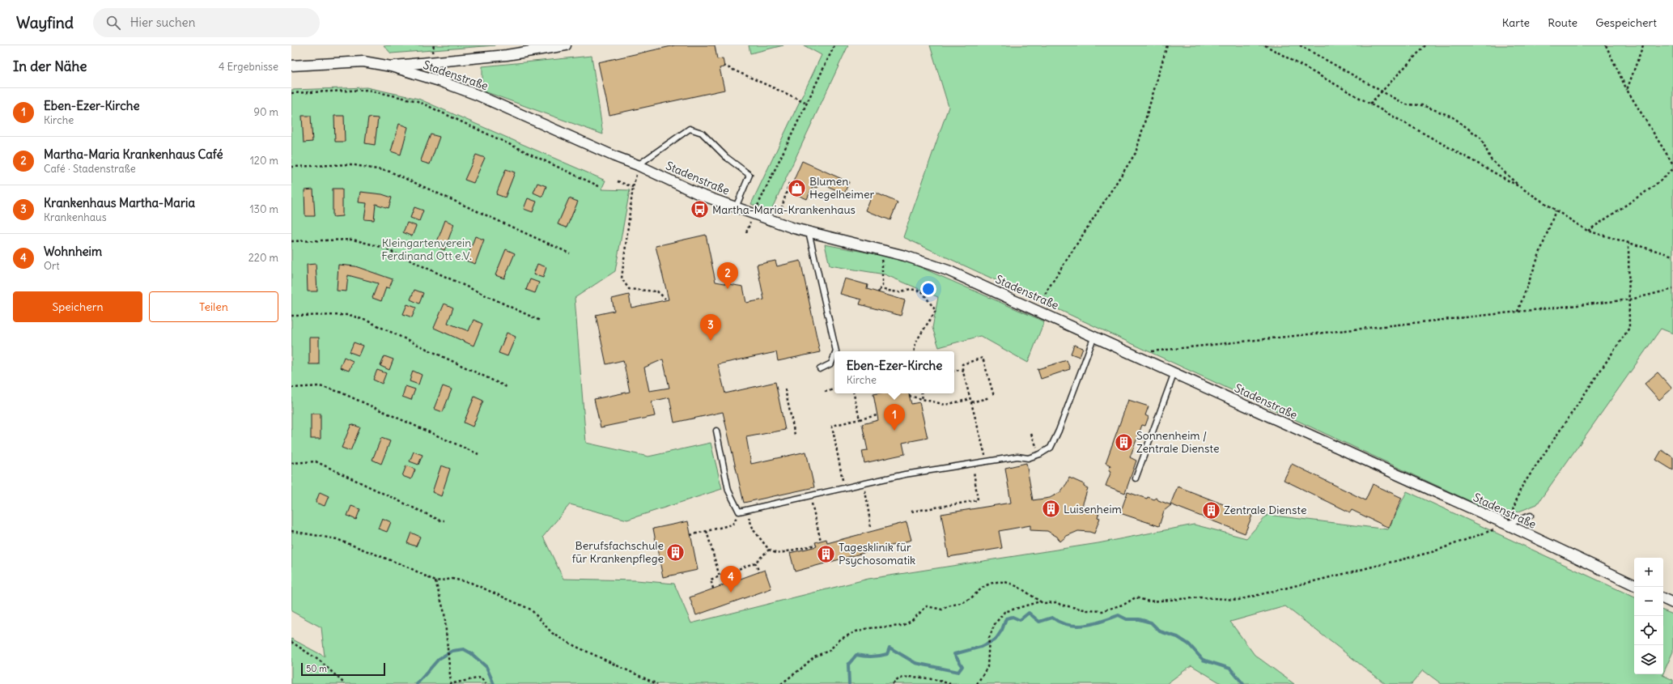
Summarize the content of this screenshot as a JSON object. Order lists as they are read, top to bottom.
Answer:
{
  "streets": {
    "street": ["Stadenstraße"]
  },
  "parks": ["Kleingartenverein Ferdinand Ott e.V."],
  "places": {
    "shop": ["Blumen Hegelheimer"],
    "bus stop": ["Martha-Maria-Krankenhaus"],
    "building": [
      "Sonnenheim / Zentrale Dienste",
      "Luisenheim",
      "Zentrale Dienste",
      "Berufsfachschule für Krankenpflege",
      "Tagesklinik für Psychosomatik"
    ]
  },
  "scale_bar": "50 m",
  "page": {
    "header": "Wayfind",
    "search": "Hier suchen",
    "nav": ["Karte", "Route", "Gespeichert"],
    "heading": ["In der Nähe", "4 Ergebnisse"],
    "list": [
      {
        "mark": "1",
        "name": "Eben-Ezer-Kirche",
        "note": "Kirche",
        "value": "90 m"
      },
      {
        "mark": "2",
        "name": "Martha-Maria Krankenhaus Café",
        "note": "Café · Stadenstraße",
        "value": "120 m"
      },
      {
        "mark": "3",
        "name": "Krankenhaus Martha-Maria",
        "note": "Krankenhaus",
        "value": "130 m"
      },
      {
        "mark": "4",
        "name": "Wohnheim",
        "note": "Ort",
        "value": "220 m"
      }
    ],
    "pins": [
      "2",
      "3",
      "1",
      "4"
    ],
    "buttons": ["Speichern", "Teilen"],
    "popup": ["Eben-Ezer-Kirche", "Kirche"],
    "map_buttons": ["+", "−"],
    "scale": "50 m"
  }
}
